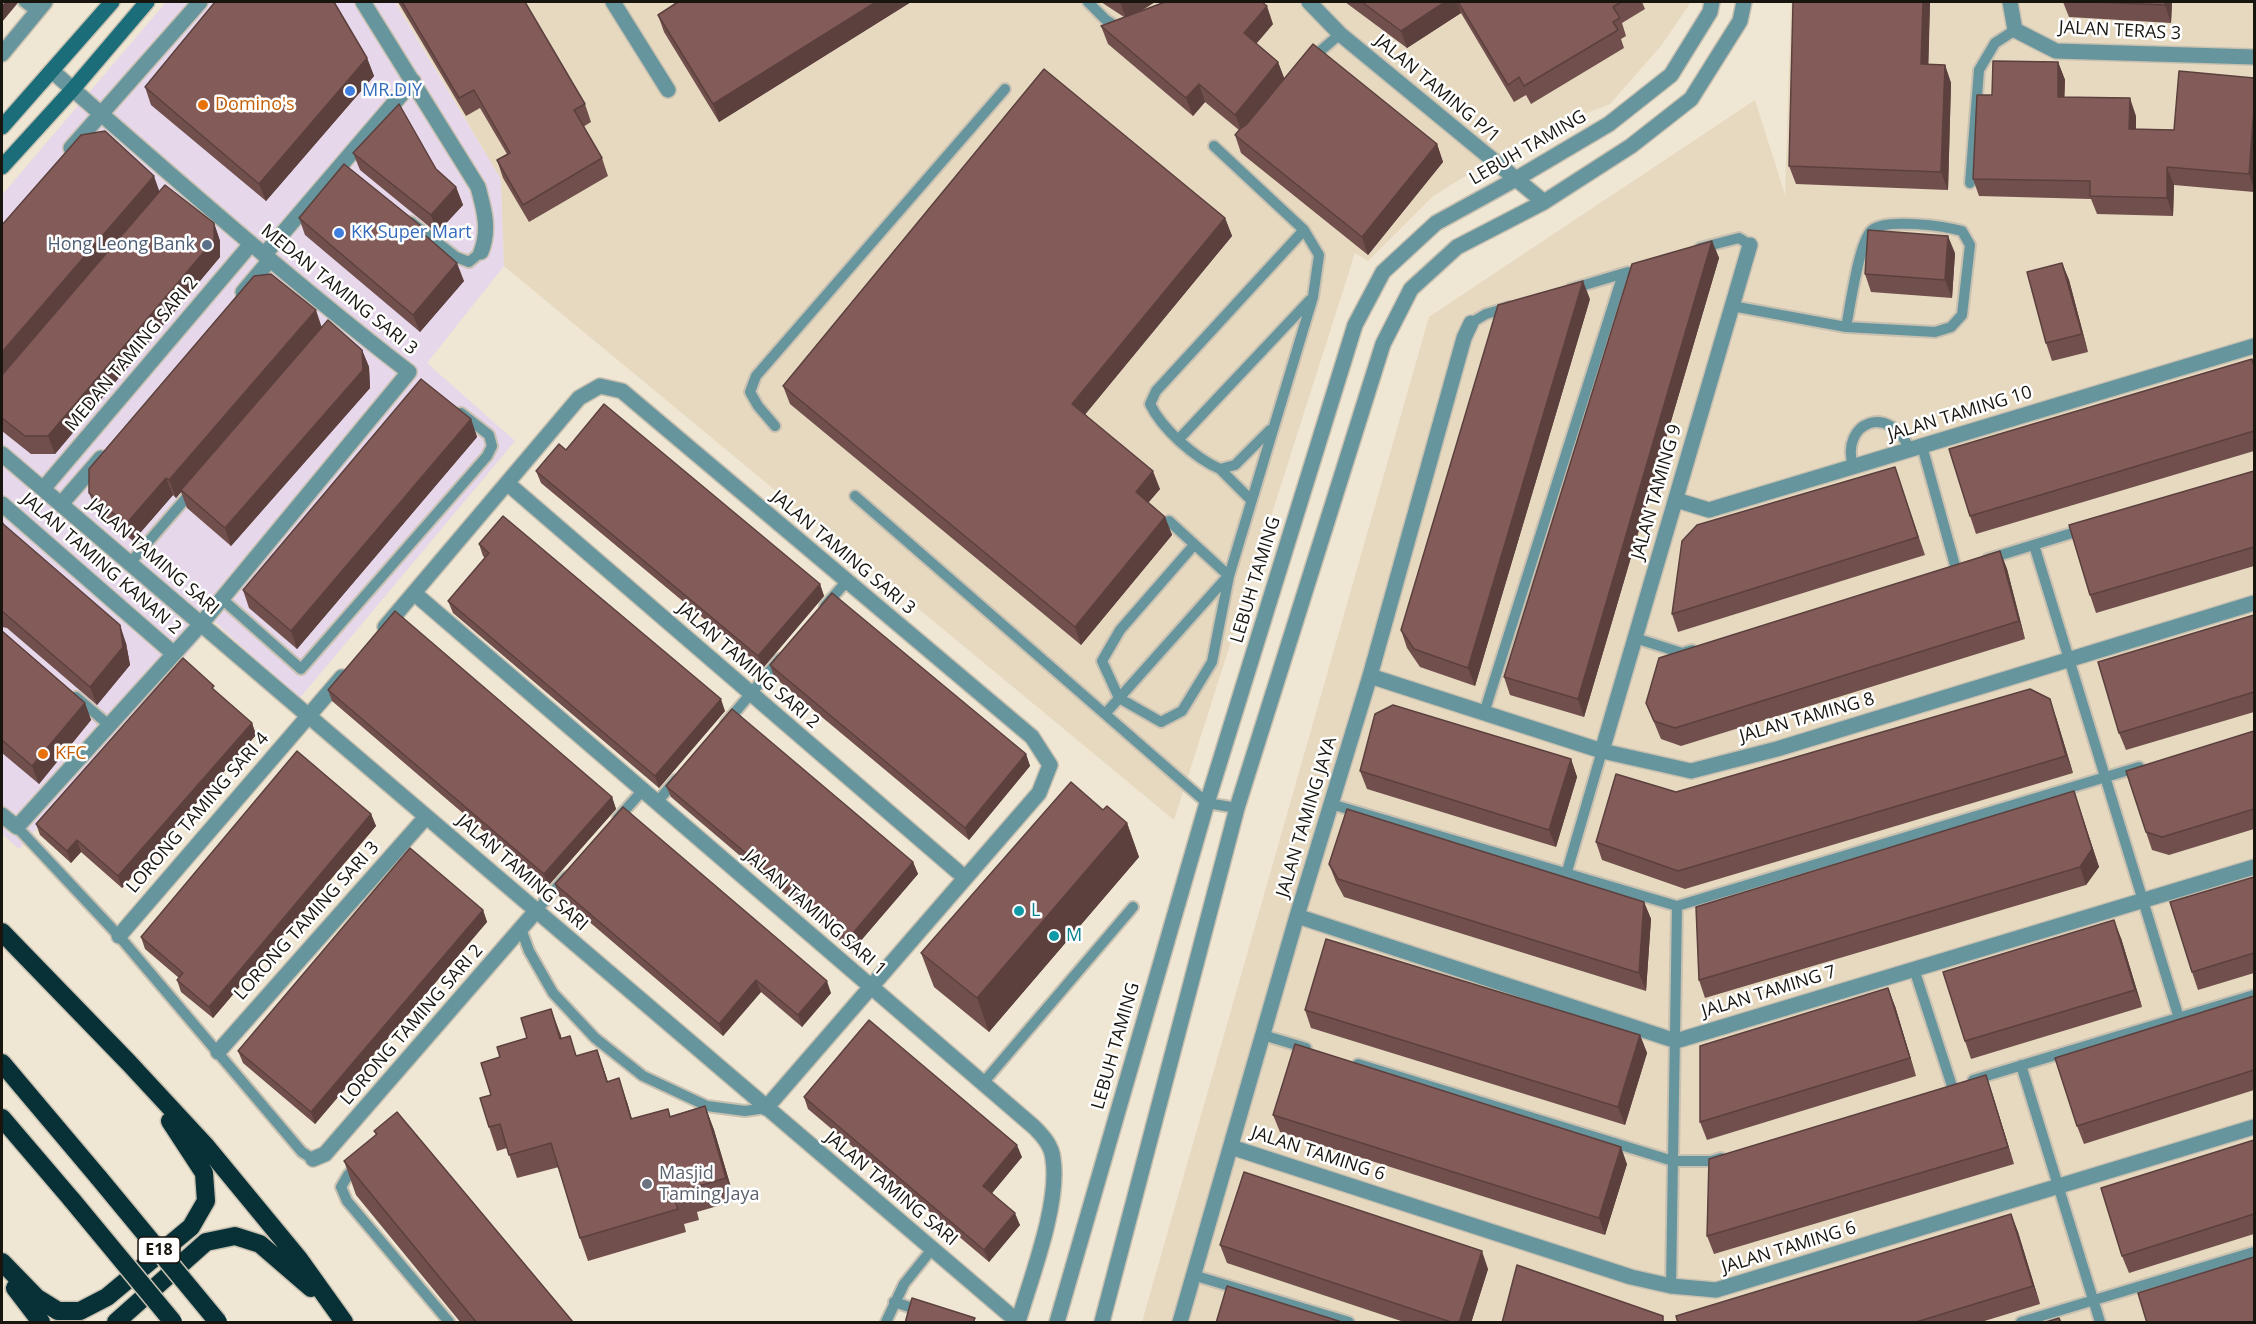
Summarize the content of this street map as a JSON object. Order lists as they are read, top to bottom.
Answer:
{
  "streets": {
    "highway": ["E18"],
    "street": [
      "JALAN TERAS 3",
      "JALAN TAMING P/1",
      "LEBUH TAMING",
      "MEDAN TAMING SARI 3",
      "MEDAN TAMING SARI 2",
      "JALAN TAMING 10",
      "JALAN TAMING 9",
      "JALAN TAMING SARI 3",
      "JALAN TAMING SARI",
      "JALAN TAMING KANAN 2",
      "JALAN TAMING SARI 2",
      "JALAN TAMING 8",
      "LORONG TAMING SARI 4",
      "JALAN TAMING JAYA",
      "JALAN TAMING SARI 1",
      "LORONG TAMING SARI 3",
      "JALAN TAMING 7",
      "LORONG TAMING SARI 2",
      "JALAN TAMING 6"
    ]
  },
  "crossings": [
    ["JALAN TAMING P/1", "LEBUH TAMING"],
    ["MEDAN TAMING SARI 3", "MEDAN TAMING SARI 2"],
    ["MEDAN TAMING SARI 3", "JALAN TAMING SARI"],
    ["MEDAN TAMING SARI 3", "JALAN TAMING KANAN 2"],
    ["MEDAN TAMING SARI 2", "JALAN TAMING SARI"],
    ["JALAN TAMING 10", "JALAN TAMING 9"],
    ["JALAN TAMING 9", "JALAN TAMING 8"],
    ["JALAN TAMING SARI 3", "JALAN TAMING SARI 2"],
    ["JALAN TAMING SARI", "LORONG TAMING SARI 4"],
    ["JALAN TAMING SARI", "JALAN TAMING SARI 1"],
    ["JALAN TAMING SARI", "LORONG TAMING SARI 3"],
    ["JALAN TAMING SARI", "LORONG TAMING SARI 2"],
    ["JALAN TAMING 8", "JALAN TAMING JAYA"],
    ["JALAN TAMING JAYA", "JALAN TAMING 6"]
  ],
  "places": [
    "MR.DIY",
    "Domino's",
    "KK Super Mart",
    "Hong Leong Bank",
    "KFC",
    "L",
    "M",
    "Masjid Taming Jaya"
  ]
}
